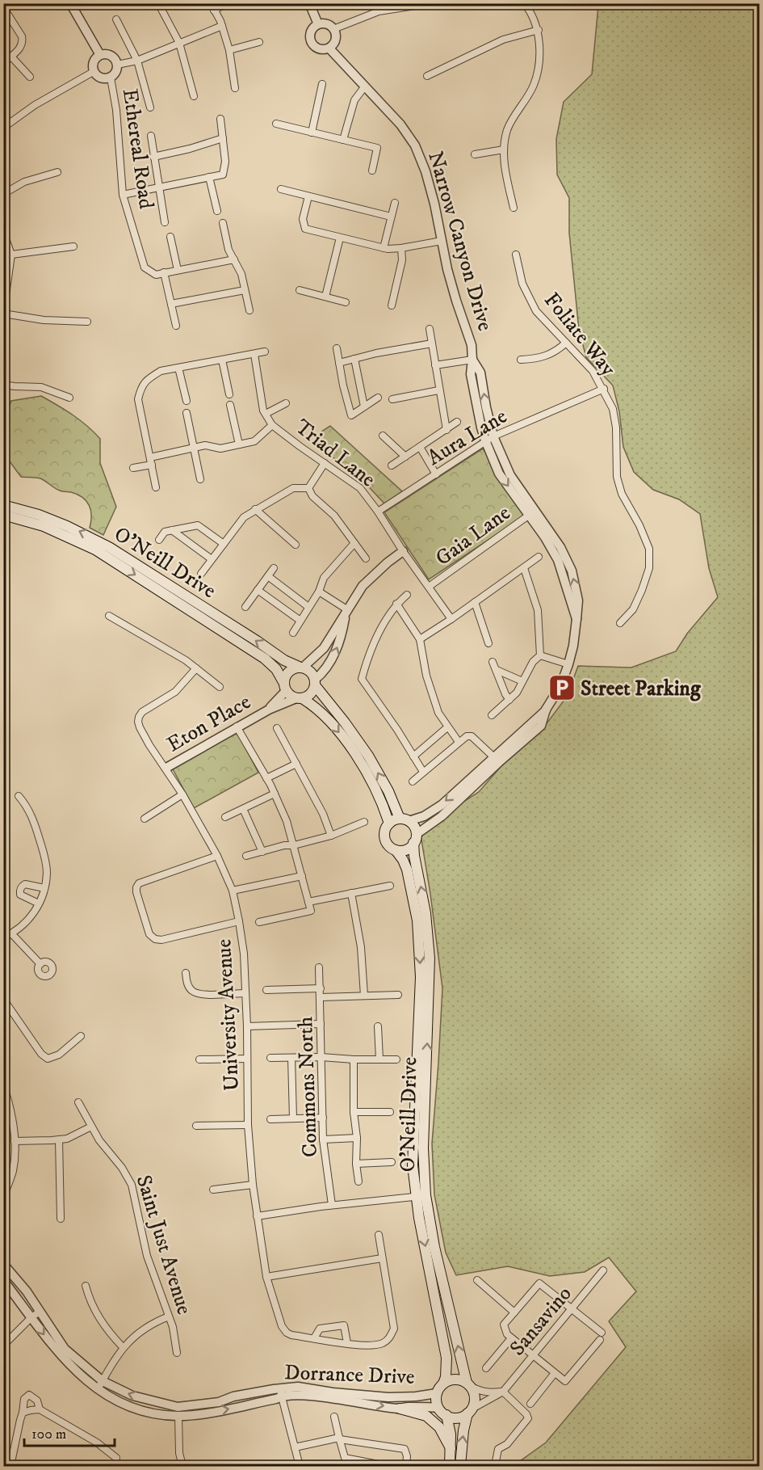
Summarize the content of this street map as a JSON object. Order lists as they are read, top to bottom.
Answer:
{
  "streets": {
    "main road": ["O'Neill Drive"],
    "street": [
      "Ethereal Road",
      "Narrow Canyon Drive",
      "Foliate Way",
      "Aura Lane",
      "Triad Lane",
      "Gaia Lane",
      "Eton Place",
      "University Avenue",
      "Commons North",
      "Saint Just Avenue",
      "Sansavino",
      "Dorrance Drive"
    ]
  },
  "crossings": [
    ["Narrow Canyon Drive", "Aura Lane"],
    ["Narrow Canyon Drive", "Gaia Lane"],
    ["Narrow Canyon Drive", "O'Neill Drive"],
    ["Foliate Way", "Aura Lane"],
    ["Aura Lane", "Triad Lane"],
    ["Triad Lane", "Gaia Lane"],
    ["O'Neill Drive", "Eton Place"],
    ["O'Neill Drive", "Dorrance Drive"],
    ["Eton Place", "University Avenue"]
  ],
  "places": {
    "parking": ["Street Parking"]
  },
  "scale_bar": "100 m"
}
